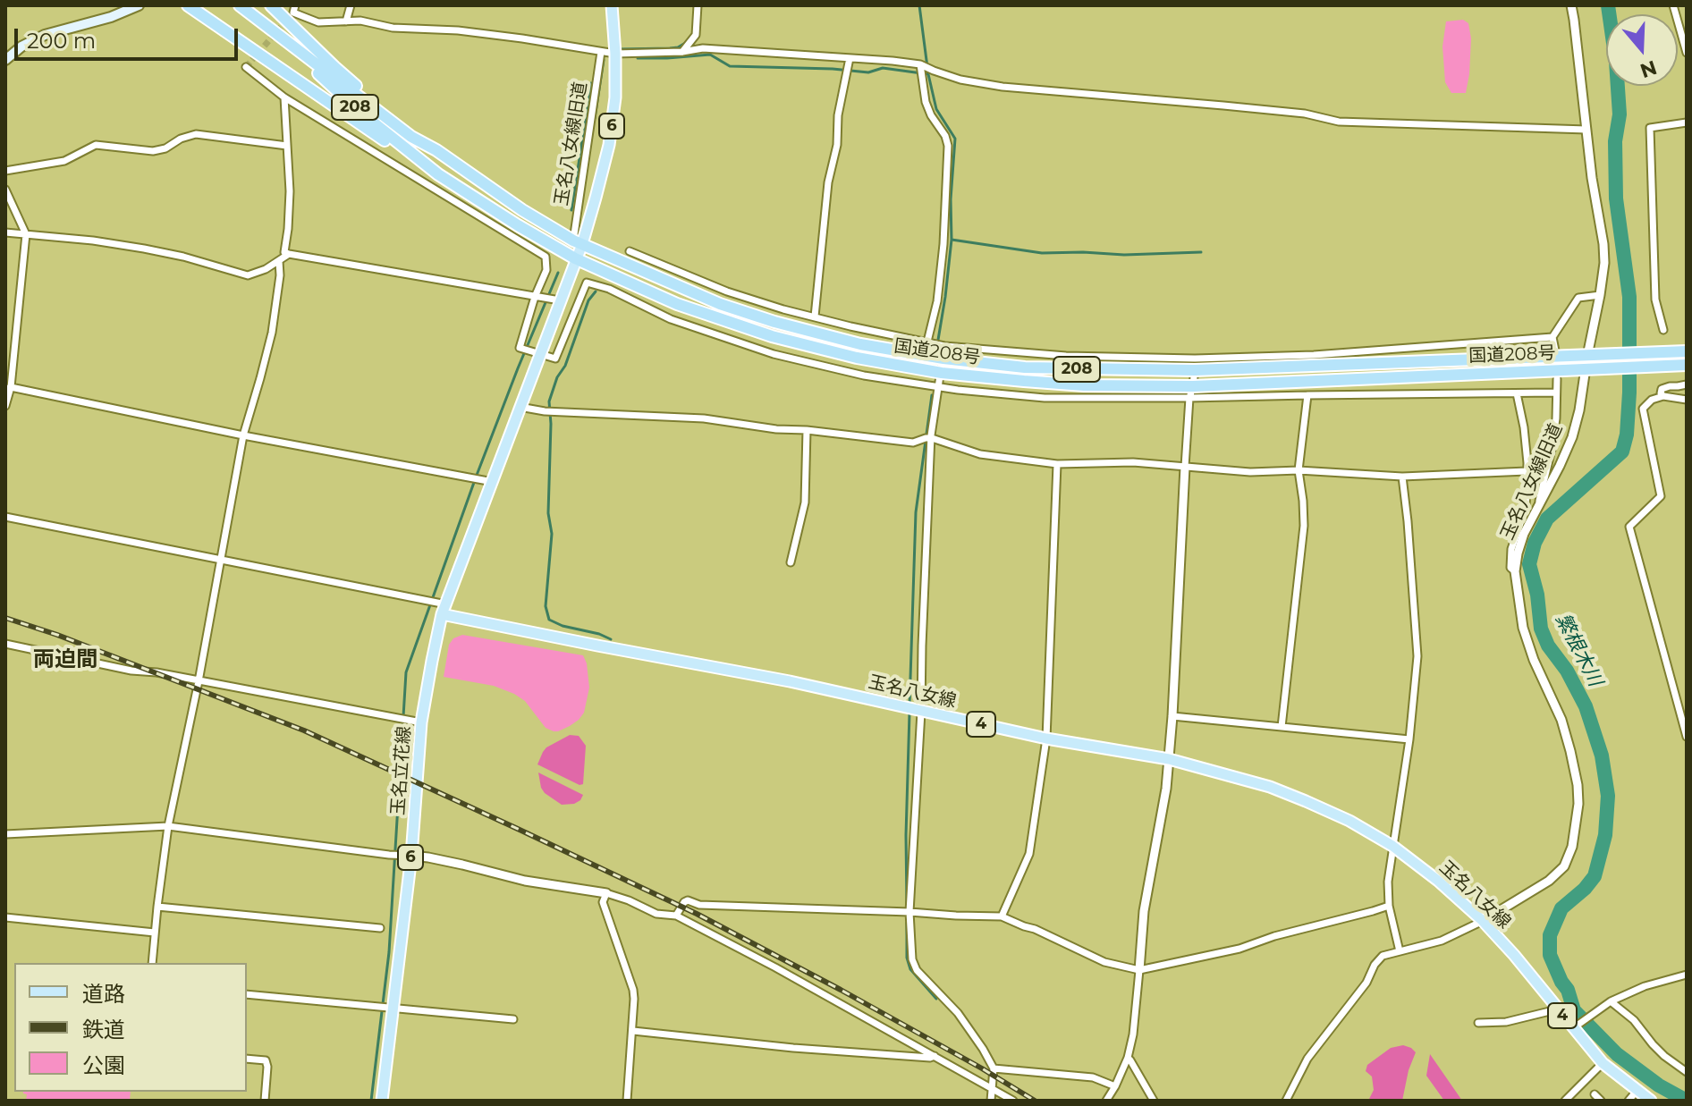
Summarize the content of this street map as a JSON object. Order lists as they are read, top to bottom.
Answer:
{
  "streets": {
    "highway": ["208", "国道208号"],
    "main road": [
      "6",
      "玉名八女線",
      "4",
      "玉名立花線"
    ],
    "street": ["玉名八女線旧道"]
  },
  "crossings": [
    ["6", "玉名八女線旧道"],
    ["6", "国道208号"],
    ["玉名八女線旧道", "国道208号"],
    ["玉名八女線旧道", "玉名八女線"],
    ["玉名八女線", "玉名立花線"]
  ],
  "districts": ["両迫間"],
  "water": ["繁根木川"],
  "legend": ["道路", "鉄道", "公園"],
  "scale_bar": "200 m",
  "north": "bottom"
}
